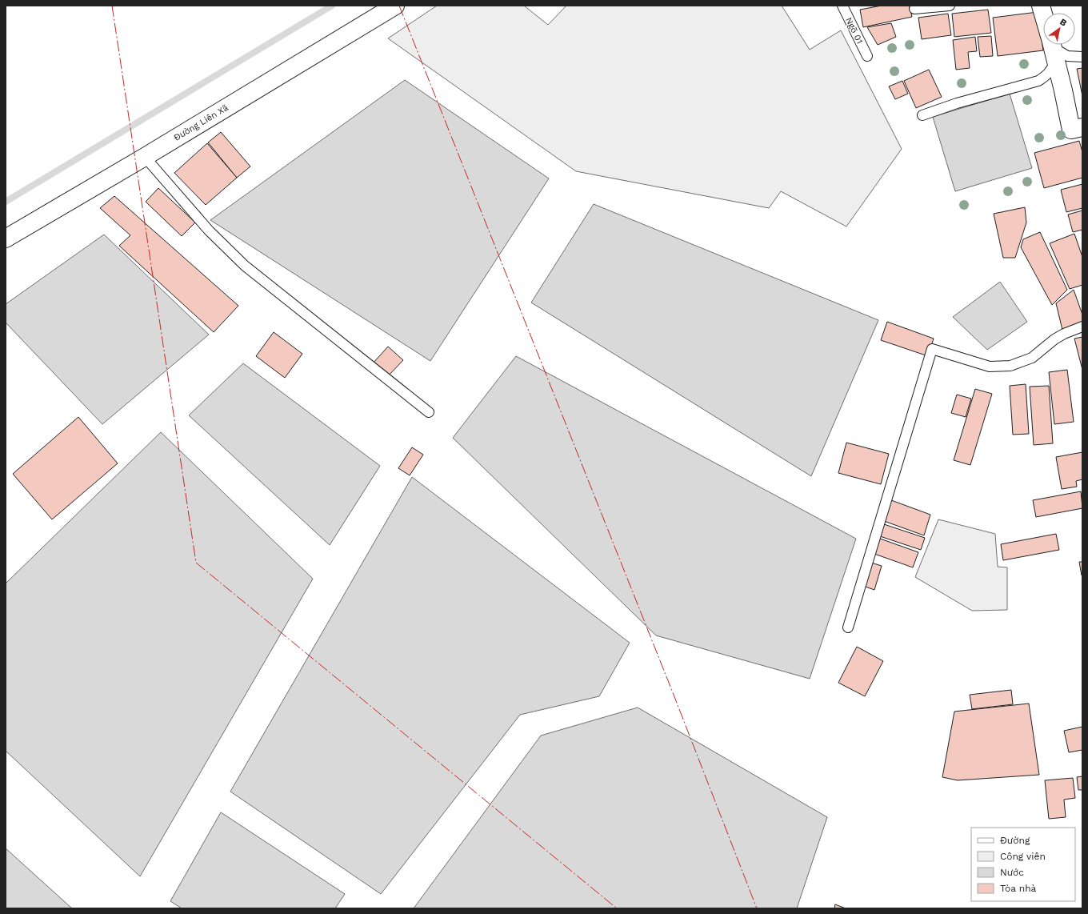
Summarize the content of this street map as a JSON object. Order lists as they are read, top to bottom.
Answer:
{
  "streets": {
    "street": ["Đường Liên Xã"],
    "lane": ["Ngõ 01"]
  },
  "legend": [
    "Đường",
    "Công viên",
    "Nước",
    "Tòa nhà"
  ],
  "north": "top right"
}
